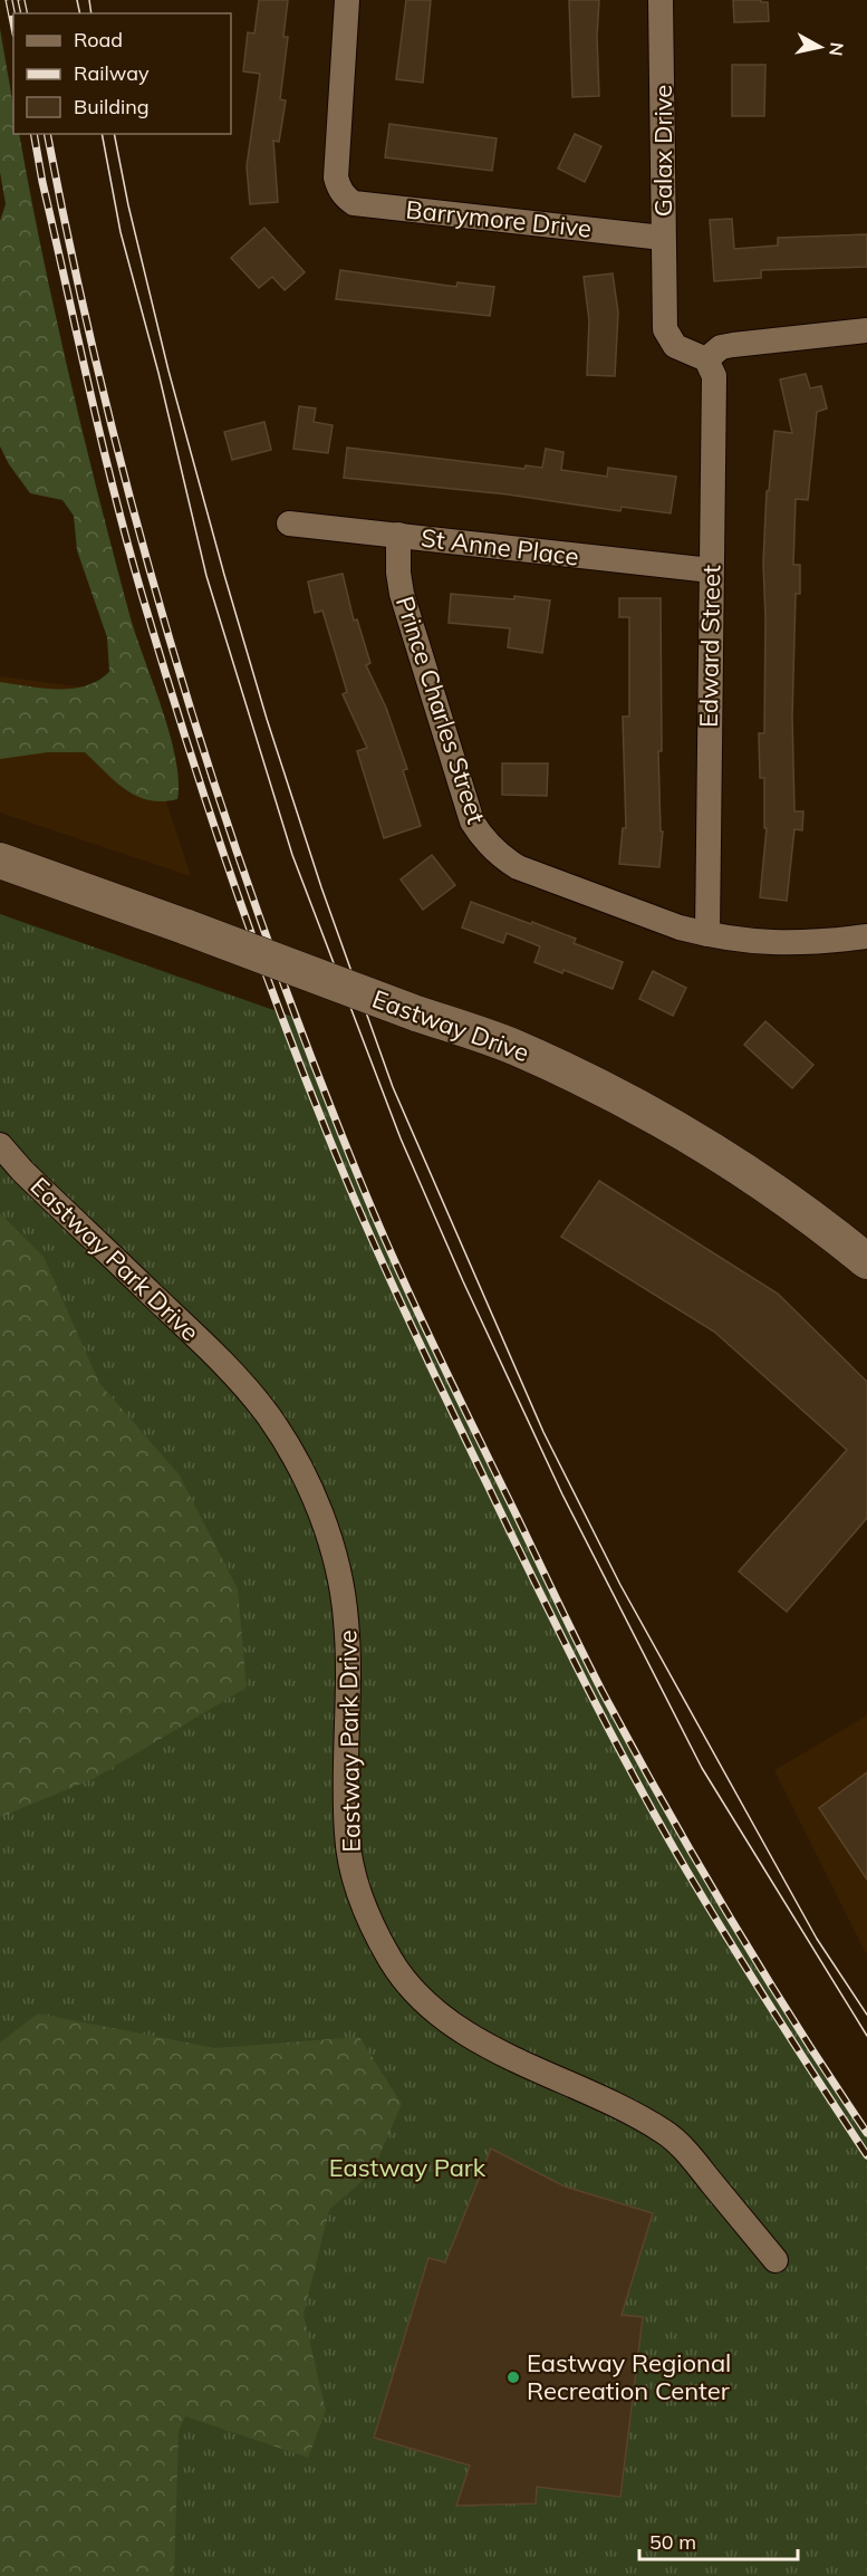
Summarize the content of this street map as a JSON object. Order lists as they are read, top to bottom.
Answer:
{
  "streets": {
    "main road": ["Eastway Drive"],
    "street": [
      "Galax Drive",
      "Barrymore Drive",
      "St Anne Place",
      "Edward Street",
      "Prince Charles Street",
      "Eastway Park Drive"
    ]
  },
  "crossings": [
    ["Galax Drive", "Barrymore Drive"],
    ["Galax Drive", "Edward Street"],
    ["St Anne Place", "Edward Street"],
    ["St Anne Place", "Prince Charles Street"],
    ["Edward Street", "Prince Charles Street"]
  ],
  "parks": ["Eastway Park"],
  "places": ["Eastway Regional Recreation Center"],
  "legend": ["Road", "Railway", "Building"],
  "scale_bar": "50 m",
  "north": "right"
}
